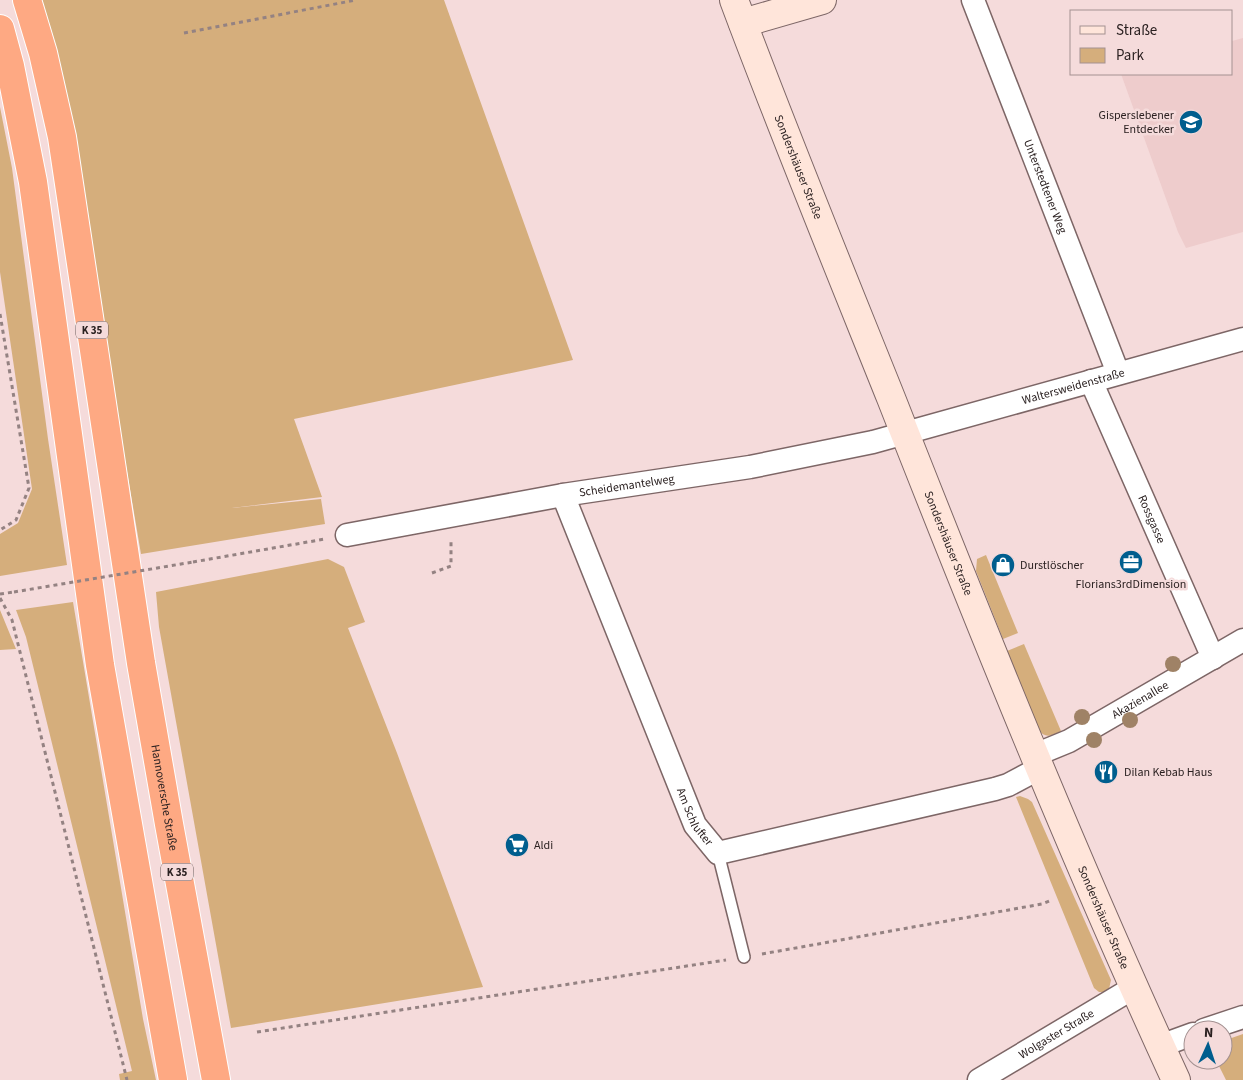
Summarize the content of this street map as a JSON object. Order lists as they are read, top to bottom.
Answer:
{
  "streets": {
    "highway": ["K 35", "Hannoversche Straße"],
    "street": [
      "Sondershäuser Straße",
      "Unterstedtener Weg",
      "Waltersweidenstraße",
      "Scheidemantelweg",
      "Rossgasse",
      "Akazienallee",
      "Am Schlufter",
      "Wolgaster Straße"
    ]
  },
  "crossings": [
    ["Sondershäuser Straße", "Waltersweidenstraße"],
    ["Sondershäuser Straße", "Scheidemantelweg"],
    ["Sondershäuser Straße", "Akazienallee"],
    ["Sondershäuser Straße", "Am Schlufter"],
    ["Sondershäuser Straße", "Wolgaster Straße"],
    ["Unterstedtener Weg", "Waltersweidenstraße"],
    ["Waltersweidenstraße", "Scheidemantelweg"],
    ["Waltersweidenstraße", "Rossgasse"],
    ["Scheidemantelweg", "Am Schlufter"],
    ["Rossgasse", "Akazienallee"],
    ["Akazienallee", "Am Schlufter"]
  ],
  "places": {
    "school or university": ["Gisperslebener Entdecker"],
    "office": ["Florians3rdDimension"],
    "shop": ["Durstlöscher"],
    "restaurant": ["Dilan Kebab Haus"],
    "supermarket": ["Aldi"]
  },
  "legend": ["Straße", "Park"],
  "north": "top"
}
